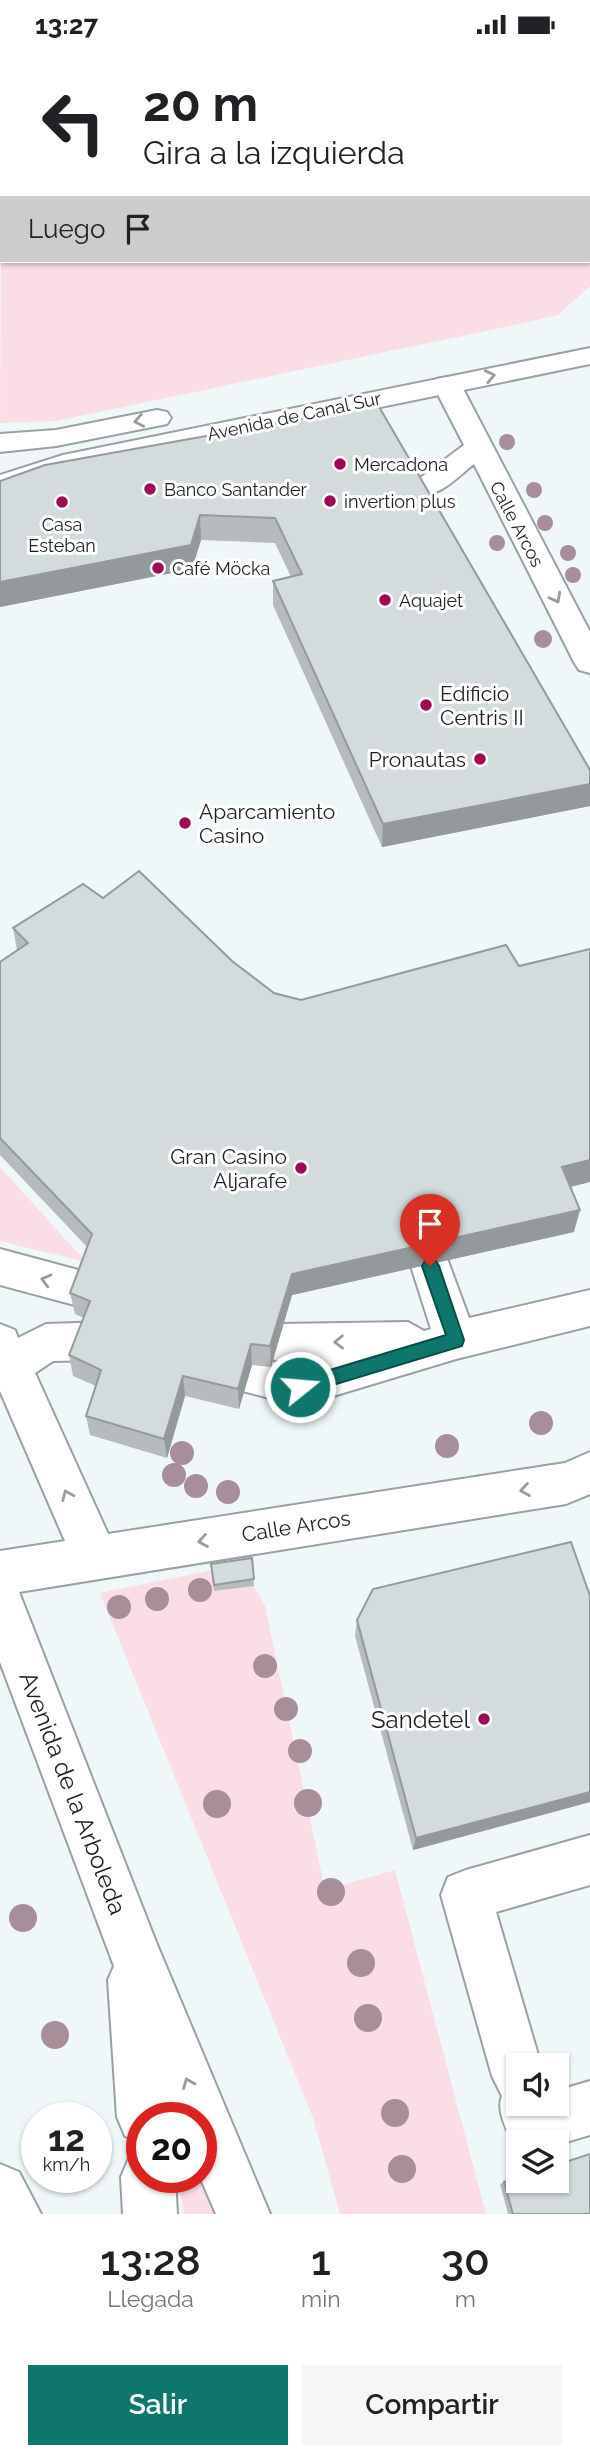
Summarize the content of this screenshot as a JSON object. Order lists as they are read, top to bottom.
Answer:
{
  "streets": {
    "street": ["Avenida de Canal Sur", "Calle Arcos", "Avenida de la Arboleda"]
  },
  "crossings": [
    ["Avenida de Canal Sur", "Calle Arcos"]
  ],
  "places": [
    "Mercadona",
    "Banco Santander",
    "invertion plus",
    "Casa Esteban",
    "Café Möcka",
    "Aquajet",
    "Edificio Centris II",
    "Pronautas",
    "Aparcamiento Casino",
    "Gran Casino Aljarafe",
    "Sandetel"
  ],
  "page": {
    "status": "13:27",
    "turn": ["20 m", "Gira a la izquierda"],
    "then": "Luego",
    "speed": "12 km/h",
    "limit": "20",
    "eta": [
      "13:28",
      "Llegada",
      "1",
      "min",
      "30",
      "m"
    ],
    "buttons": ["Salir", "Compartir"]
  }
}
